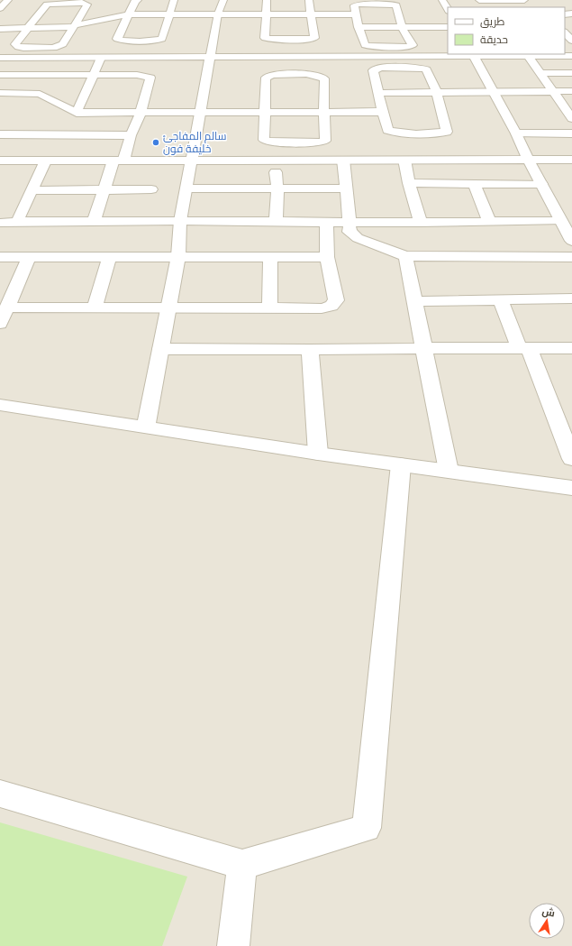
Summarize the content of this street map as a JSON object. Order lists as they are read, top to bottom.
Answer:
{
  "places": ["سالم المفاجئ خليفة فون"],
  "legend": ["طريق", "حديقة"],
  "north": "top"
}
